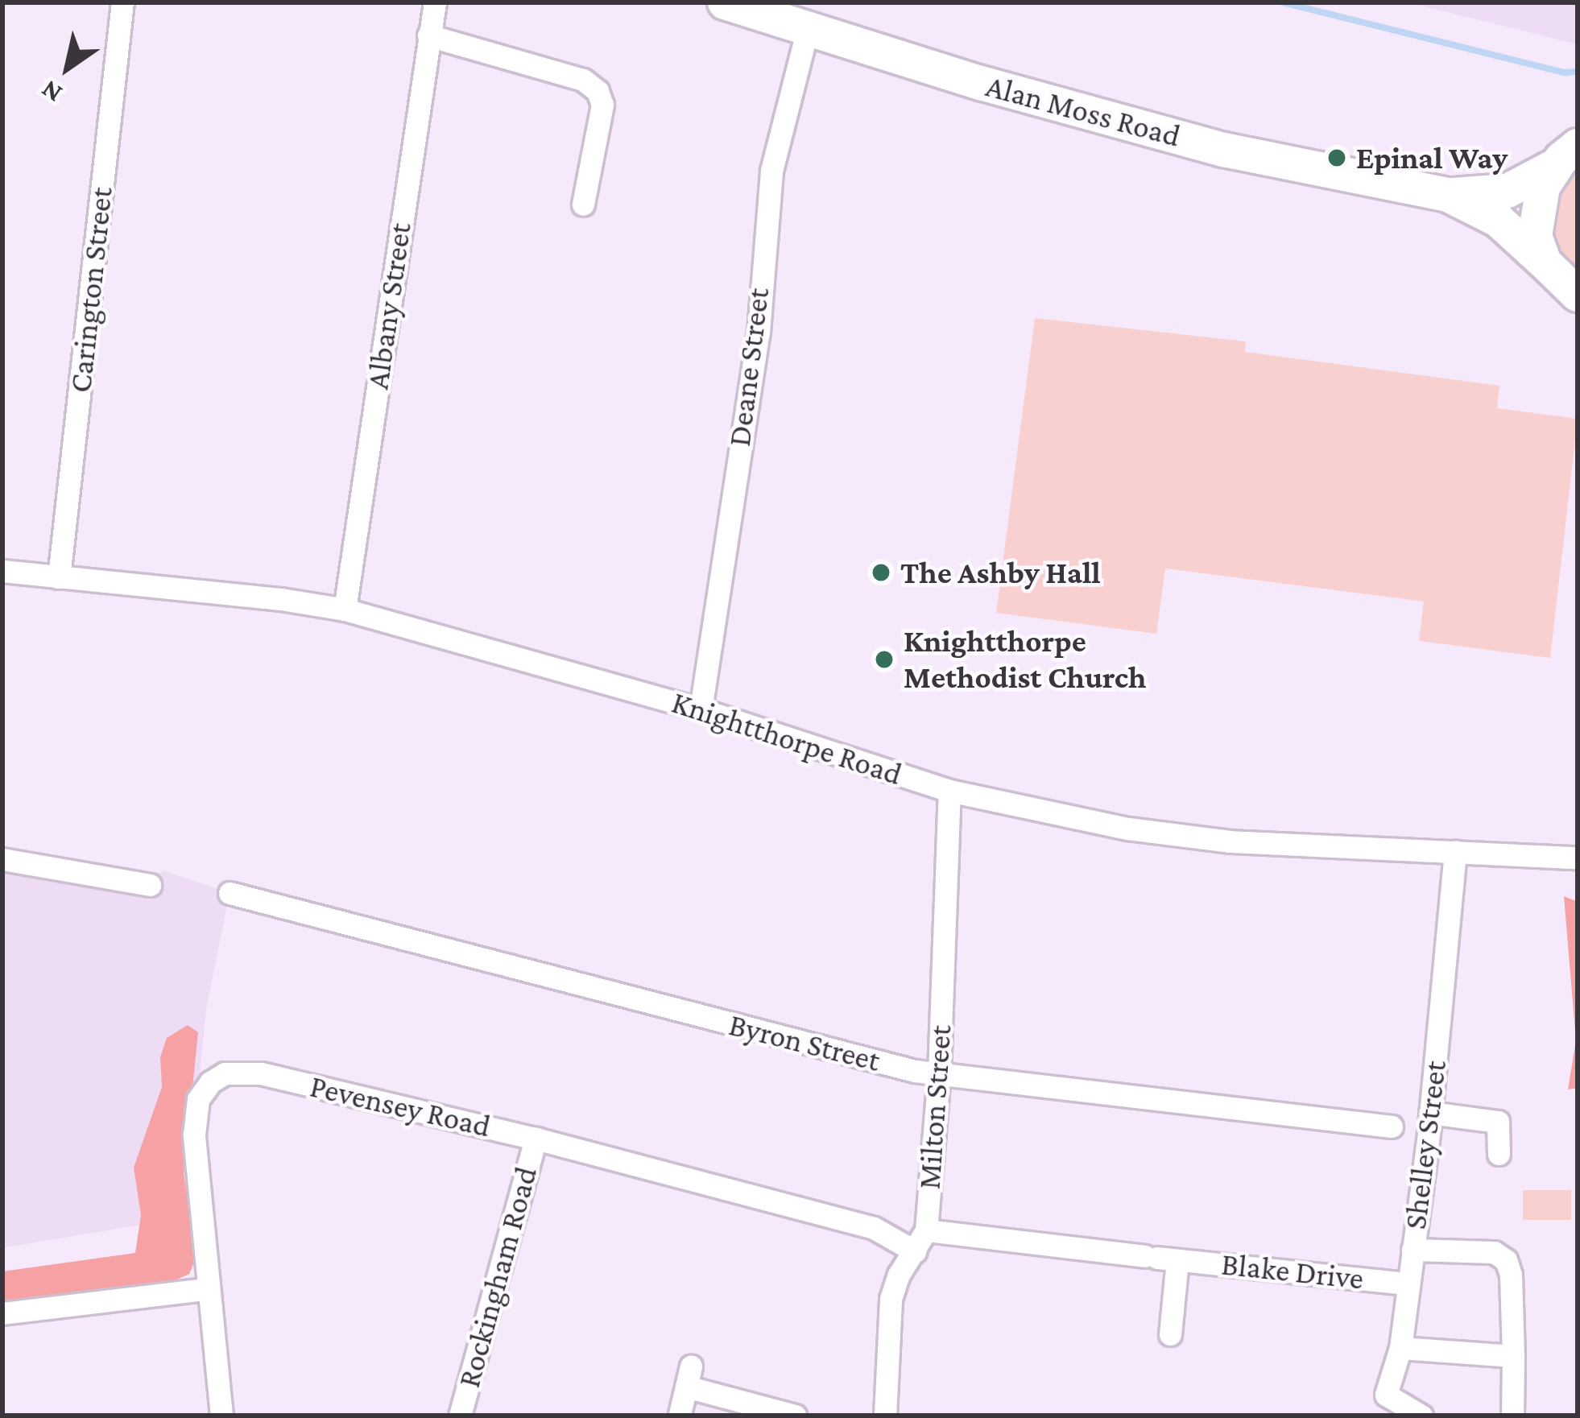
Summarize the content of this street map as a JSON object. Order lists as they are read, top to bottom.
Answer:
{
  "streets": {
    "main road": ["Alan Moss Road"],
    "street": [
      "Carington Street",
      "Albany Street",
      "Deane Street",
      "Knightthorpe Road",
      "Byron Street",
      "Pevensey Road",
      "Milton Street",
      "Shelley Street",
      "Blake Drive",
      "Rockingham Road"
    ]
  },
  "crossings": [
    ["Alan Moss Road", "Deane Street"],
    ["Carington Street", "Knightthorpe Road"],
    ["Albany Street", "Knightthorpe Road"],
    ["Deane Street", "Knightthorpe Road"],
    ["Knightthorpe Road", "Milton Street"],
    ["Knightthorpe Road", "Shelley Street"],
    ["Byron Street", "Milton Street"],
    ["Pevensey Road", "Milton Street"],
    ["Pevensey Road", "Rockingham Road"],
    ["Milton Street", "Blake Drive"],
    ["Shelley Street", "Blake Drive"]
  ],
  "places": ["Epinal Way", "The Ashby Hall", "Knightthorpe Methodist Church"],
  "north": "bottom left"
}
